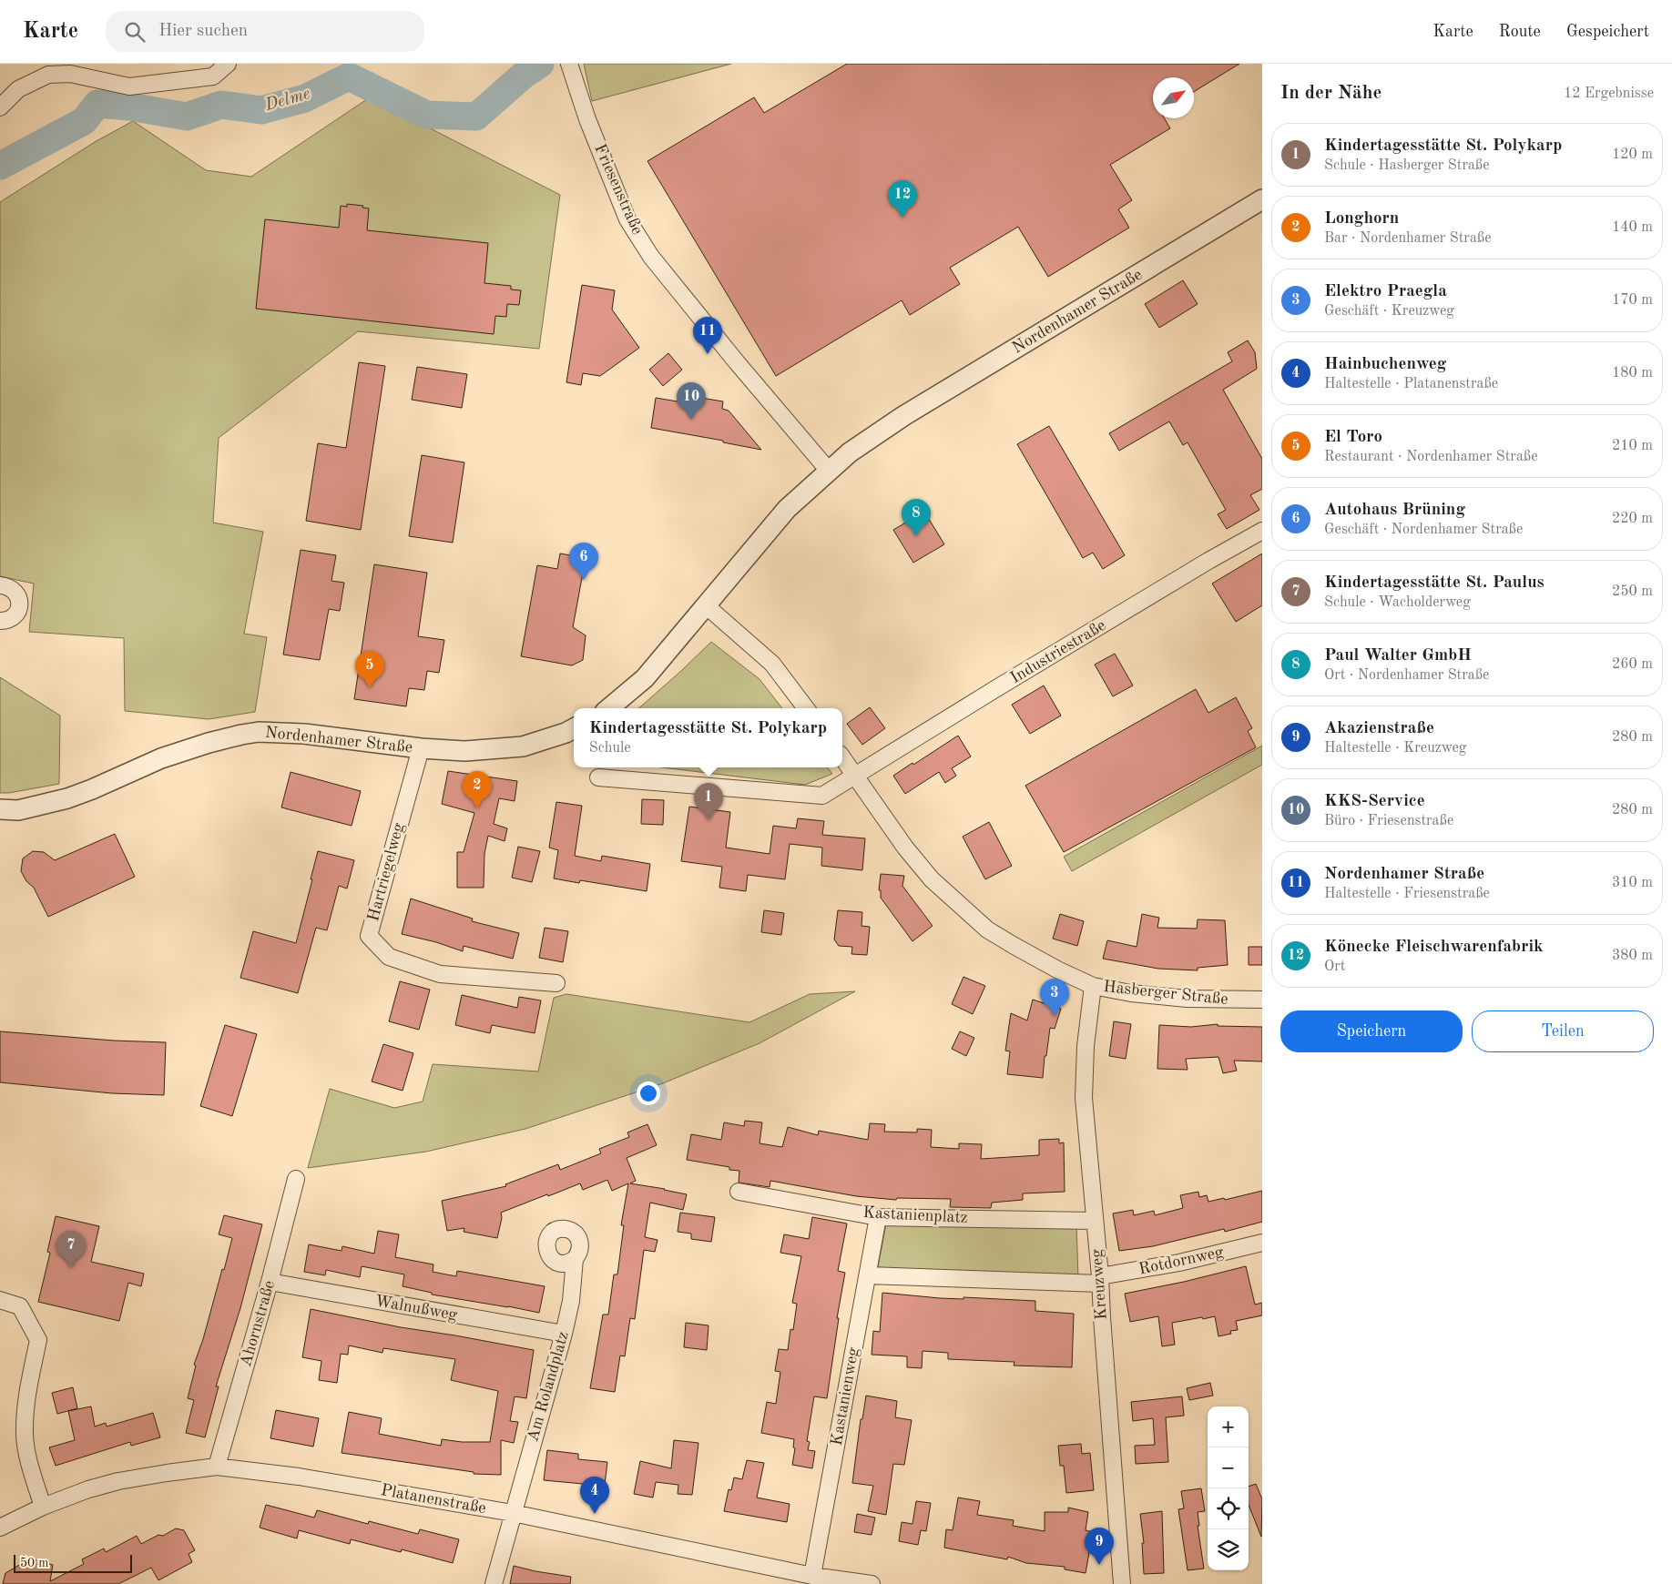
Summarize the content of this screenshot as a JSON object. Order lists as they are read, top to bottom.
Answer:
{
  "streets": {
    "street": [
      "Friesenstraße",
      "Nordenhamer Straße",
      "Industriestraße",
      "Hartriegelweg",
      "Hasberger Straße",
      "Kastanienplatz",
      "Rotdornweg",
      "Kreuzweg",
      "Walnußweg",
      "Ahornstraße",
      "Am Rolandplatz",
      "Kastanienweg",
      "Platanenstraße"
    ]
  },
  "crossings": [
    ["Friesenstraße", "Nordenhamer Straße"],
    ["Nordenhamer Straße", "Hartriegelweg"],
    ["Industriestraße", "Hasberger Straße"],
    ["Hasberger Straße", "Kreuzweg"],
    ["Kastanienplatz", "Kreuzweg"],
    ["Kastanienplatz", "Kastanienweg"],
    ["Rotdornweg", "Kreuzweg"],
    ["Walnußweg", "Ahornstraße"],
    ["Walnußweg", "Am Rolandplatz"],
    ["Ahornstraße", "Platanenstraße"],
    ["Am Rolandplatz", "Platanenstraße"],
    ["Kastanienweg", "Platanenstraße"]
  ],
  "water": ["Delme"],
  "scale_bar": "50 m",
  "north": "top right",
  "page": {
    "header": "Karte",
    "search": "Hier suchen",
    "nav": ["Karte", "Route", "Gespeichert"],
    "heading": ["In der Nähe", "12 Ergebnisse"],
    "list": [
      {
        "mark": "1",
        "name": "Kindertagesstätte St. Polykarp",
        "note": "Schule · Hasberger Straße",
        "value": "120 m"
      },
      {
        "mark": "2",
        "name": "Longhorn",
        "note": "Bar · Nordenhamer Straße",
        "value": "140 m"
      },
      {
        "mark": "3",
        "name": "Elektro Praegla",
        "note": "Geschäft · Kreuzweg",
        "value": "170 m"
      },
      {
        "mark": "4",
        "name": "Hainbuchenweg",
        "note": "Haltestelle · Platanenstraße",
        "value": "180 m"
      },
      {
        "mark": "5",
        "name": "El Toro",
        "note": "Restaurant · Nordenhamer Straße",
        "value": "210 m"
      },
      {
        "mark": "6",
        "name": "Autohaus Brüning",
        "note": "Geschäft · Nordenhamer Straße",
        "value": "220 m"
      },
      {
        "mark": "7",
        "name": "Kindertagesstätte St. Paulus",
        "note": "Schule · Wacholderweg",
        "value": "250 m"
      },
      {
        "mark": "8",
        "name": "Paul Walter GmbH",
        "note": "Ort · Nordenhamer Straße",
        "value": "260 m"
      },
      {
        "mark": "9",
        "name": "Akazienstraße",
        "note": "Haltestelle · Kreuzweg",
        "value": "280 m"
      },
      {
        "mark": "10",
        "name": "KKS-Service",
        "note": "Büro · Friesenstraße",
        "value": "280 m"
      },
      {
        "mark": "11",
        "name": "Nordenhamer Straße",
        "note": "Haltestelle · Friesenstraße",
        "value": "310 m"
      },
      {
        "mark": "12",
        "name": "Könecke Fleischwarenfabrik",
        "note": "Ort",
        "value": "380 m"
      }
    ],
    "pins": [
      "12",
      "11",
      "10",
      "8",
      "6",
      "5",
      "2",
      "1",
      "3",
      "7",
      "4",
      "9"
    ],
    "popup": ["Kindertagesstätte St. Polykarp", "Schule"],
    "buttons": ["Speichern", "Teilen"],
    "map_buttons": ["+", "−"],
    "scale": "50 m"
  }
}
